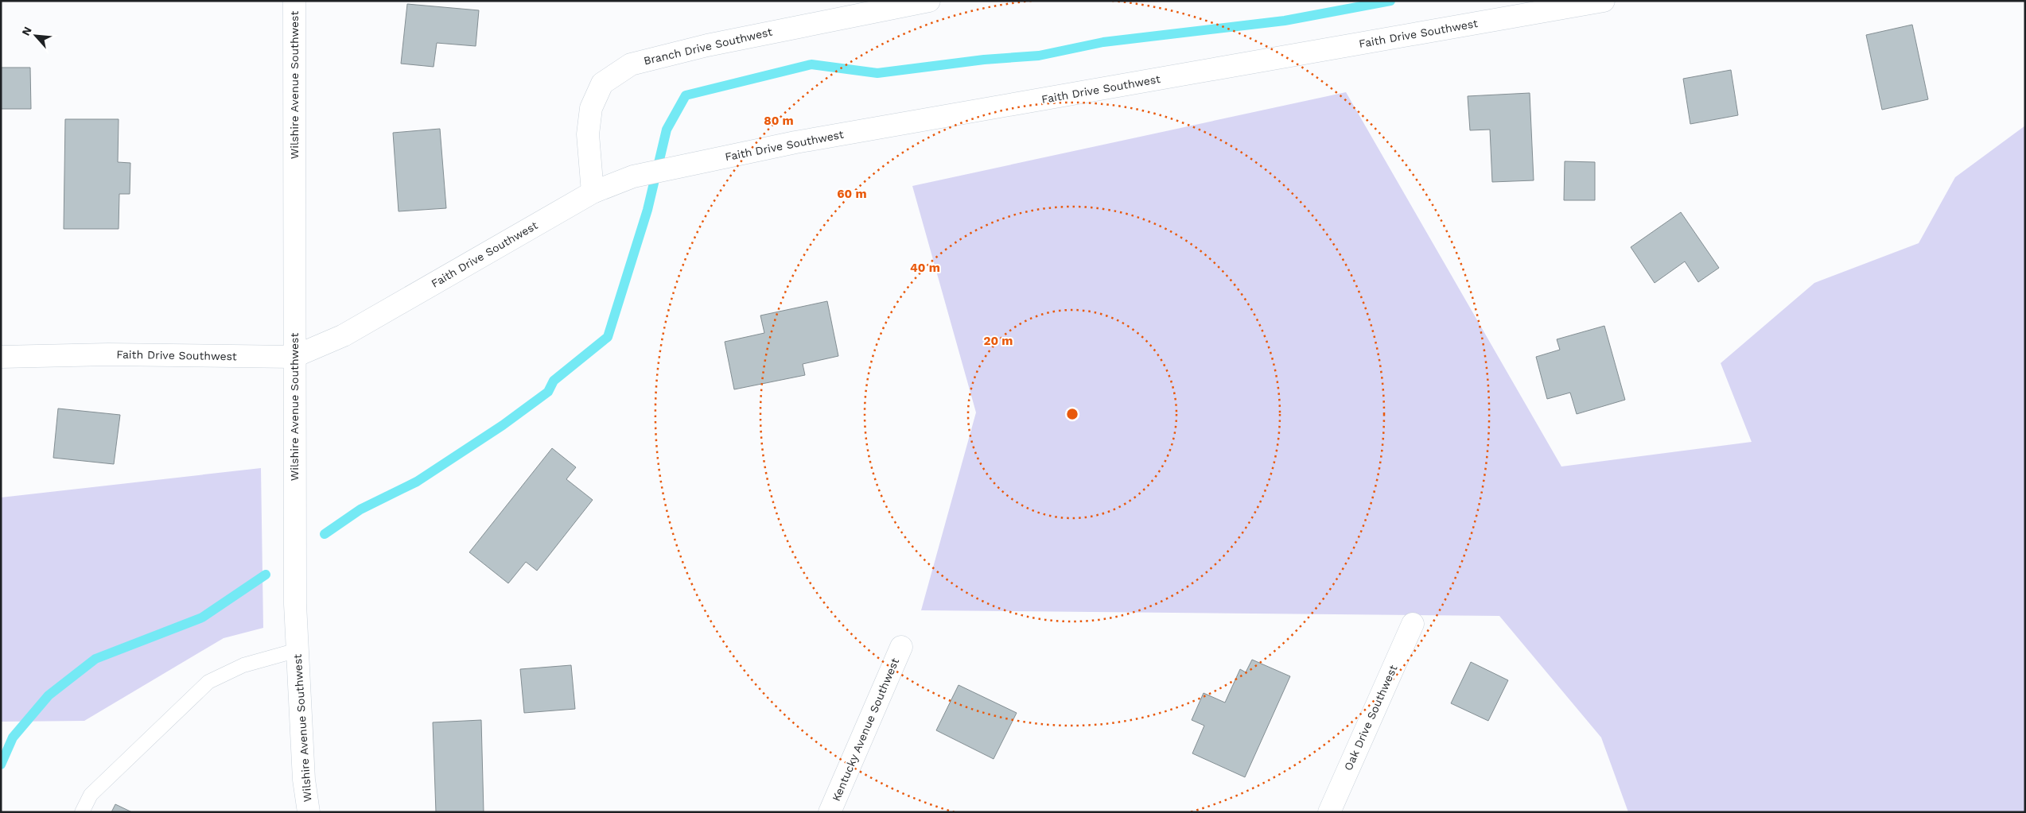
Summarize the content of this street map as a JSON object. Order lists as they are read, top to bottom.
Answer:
{
  "streets": {
    "street": [
      "Faith Drive Southwest",
      "Branch Drive Southwest",
      "Wilshire Avenue Southwest",
      "Oak Drive Southwest",
      "Kentucky Avenue Southwest"
    ]
  },
  "crossings": [
    ["Faith Drive Southwest", "Branch Drive Southwest"],
    ["Faith Drive Southwest", "Wilshire Avenue Southwest"]
  ],
  "north": "top left",
  "rings": [
    "80 m",
    "60 m",
    "40 m",
    "20 m"
  ]
}
